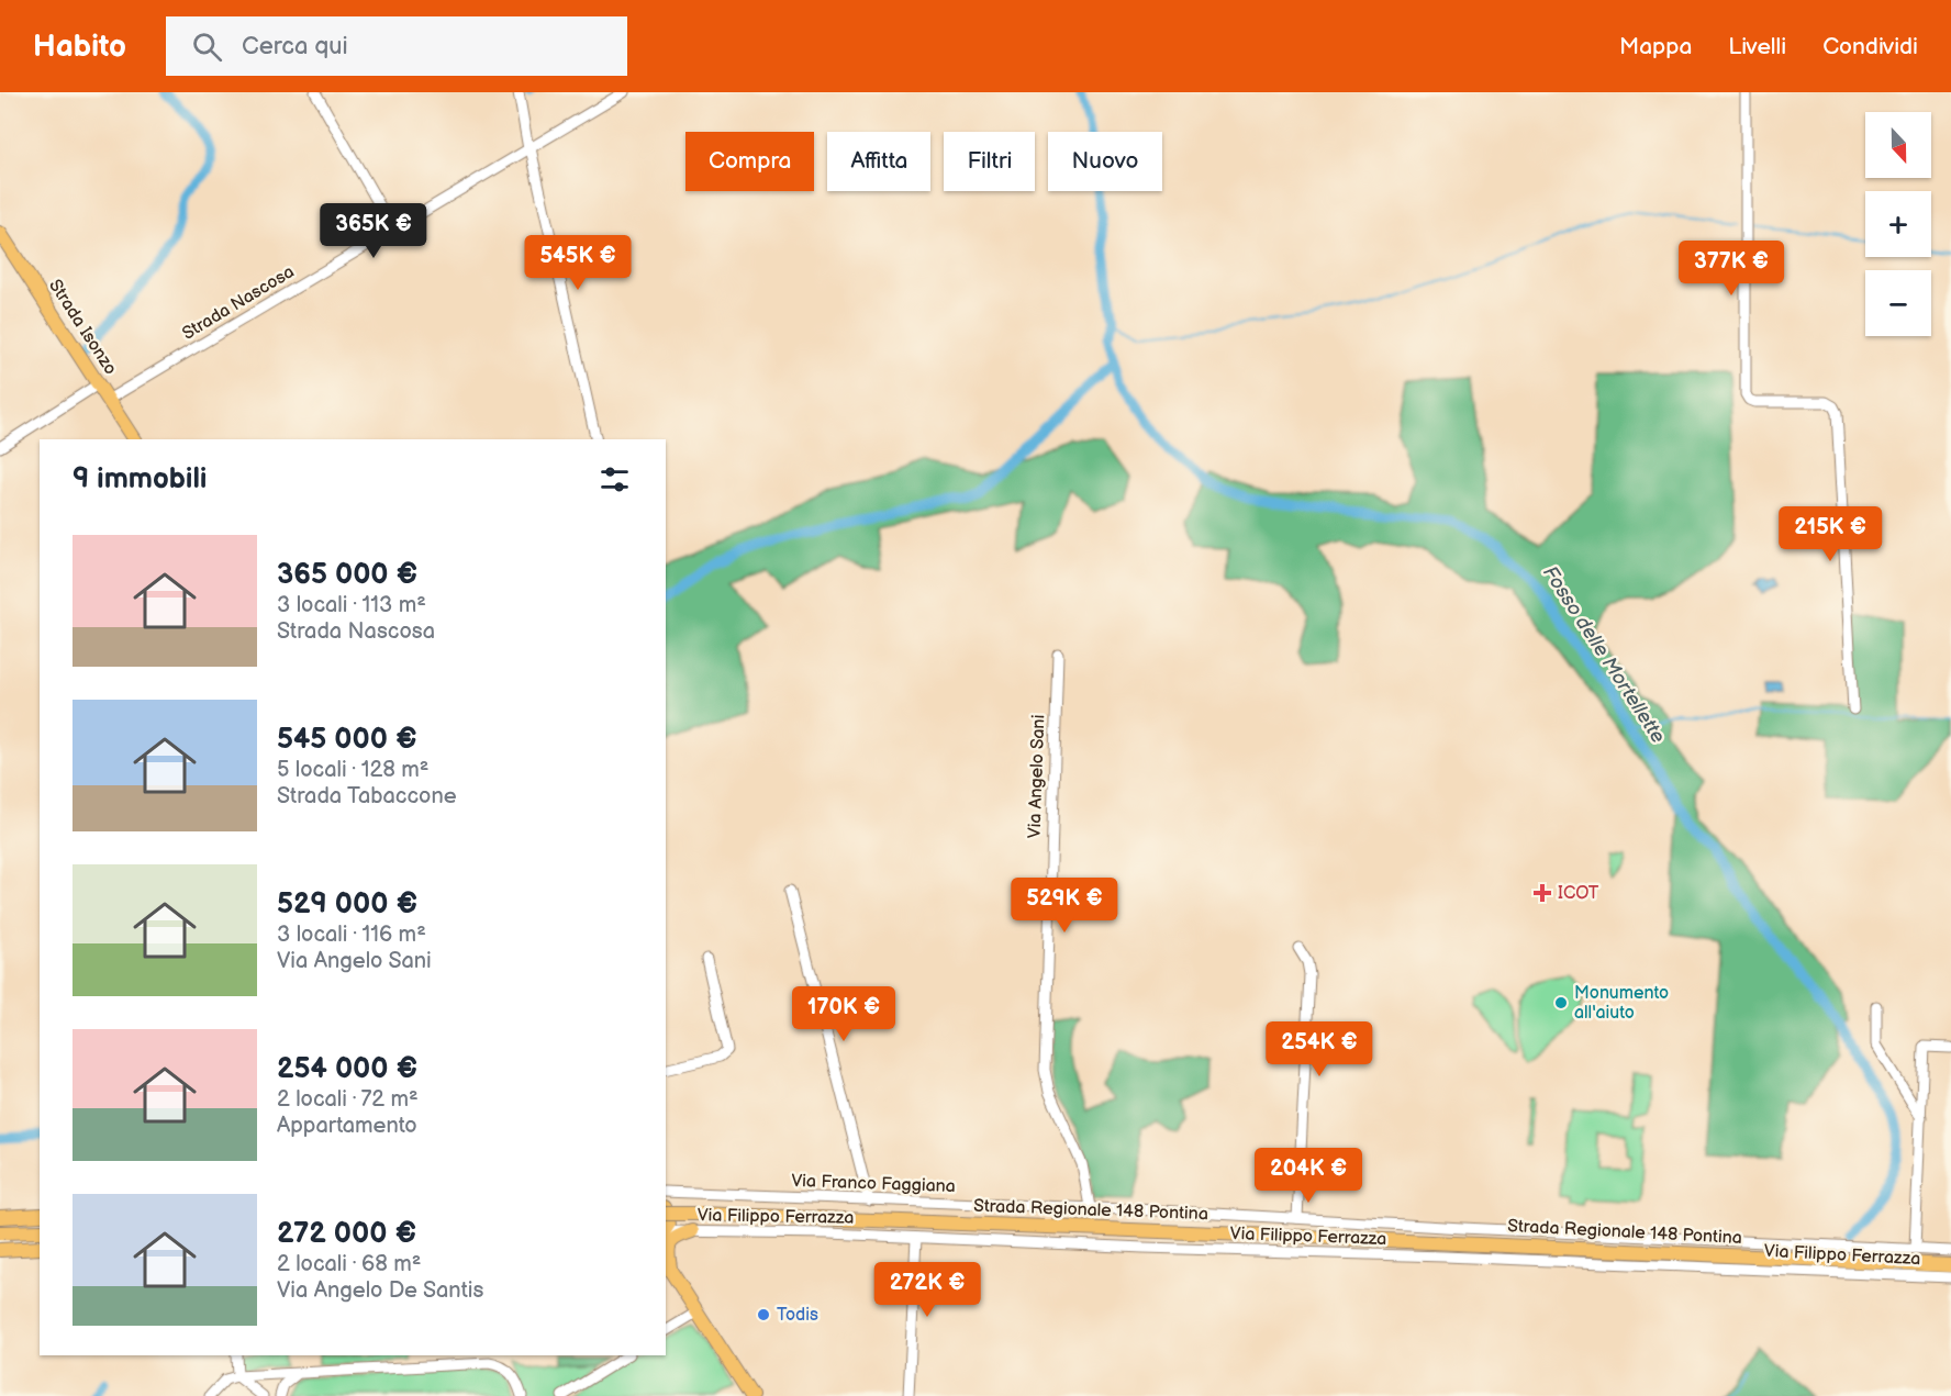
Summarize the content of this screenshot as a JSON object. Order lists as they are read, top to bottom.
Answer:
{
  "streets": {
    "main road": ["Strada Isonzo", "Strada Regionale 148 Pontina"],
    "street": [
      "Strada Nascosa",
      "Via Angelo Sani",
      "Via Franco Faggiana",
      "Via Filippo Ferrazza"
    ]
  },
  "crossings": [
    ["Strada Nascosa", "Strada Isonzo"],
    ["Via Angelo Sani", "Via Franco Faggiana"]
  ],
  "water": ["Fosso delle Mortellette"],
  "places": {
    "health": ["ICOT"],
    "other": ["Monumento all'aiuto", "Todis"]
  },
  "north": "bottom",
  "page": {
    "header": "Habito",
    "search": "Cerca qui",
    "nav": ["Mappa", "Livelli", "Condividi"],
    "map_buttons": ["+", "−"],
    "chip": [
      "Compra",
      "Affitta",
      "Filtri",
      "Nuovo"
    ],
    "price": [
      "365K €",
      "545K €",
      "377K €",
      "215K €",
      "529K €",
      "170K €",
      "254K €",
      "204K €",
      "272K €"
    ],
    "heading": "9 immobili",
    "list": [
      {
        "name": "365 000 €",
        "note": "3 locali · 113 m² · Strada Nascosa"
      },
      {
        "name": "545 000 €",
        "note": "5 locali · 128 m² · Strada Tabaccone"
      },
      {
        "name": "529 000 €",
        "note": "3 locali · 116 m² · Via Angelo Sani"
      },
      {
        "name": "254 000 €",
        "note": "2 locali · 72 m² · Appartamento"
      },
      {
        "name": "272 000 €",
        "note": "2 locali · 68 m² · Via Angelo De Santis"
      }
    ]
  }
}
